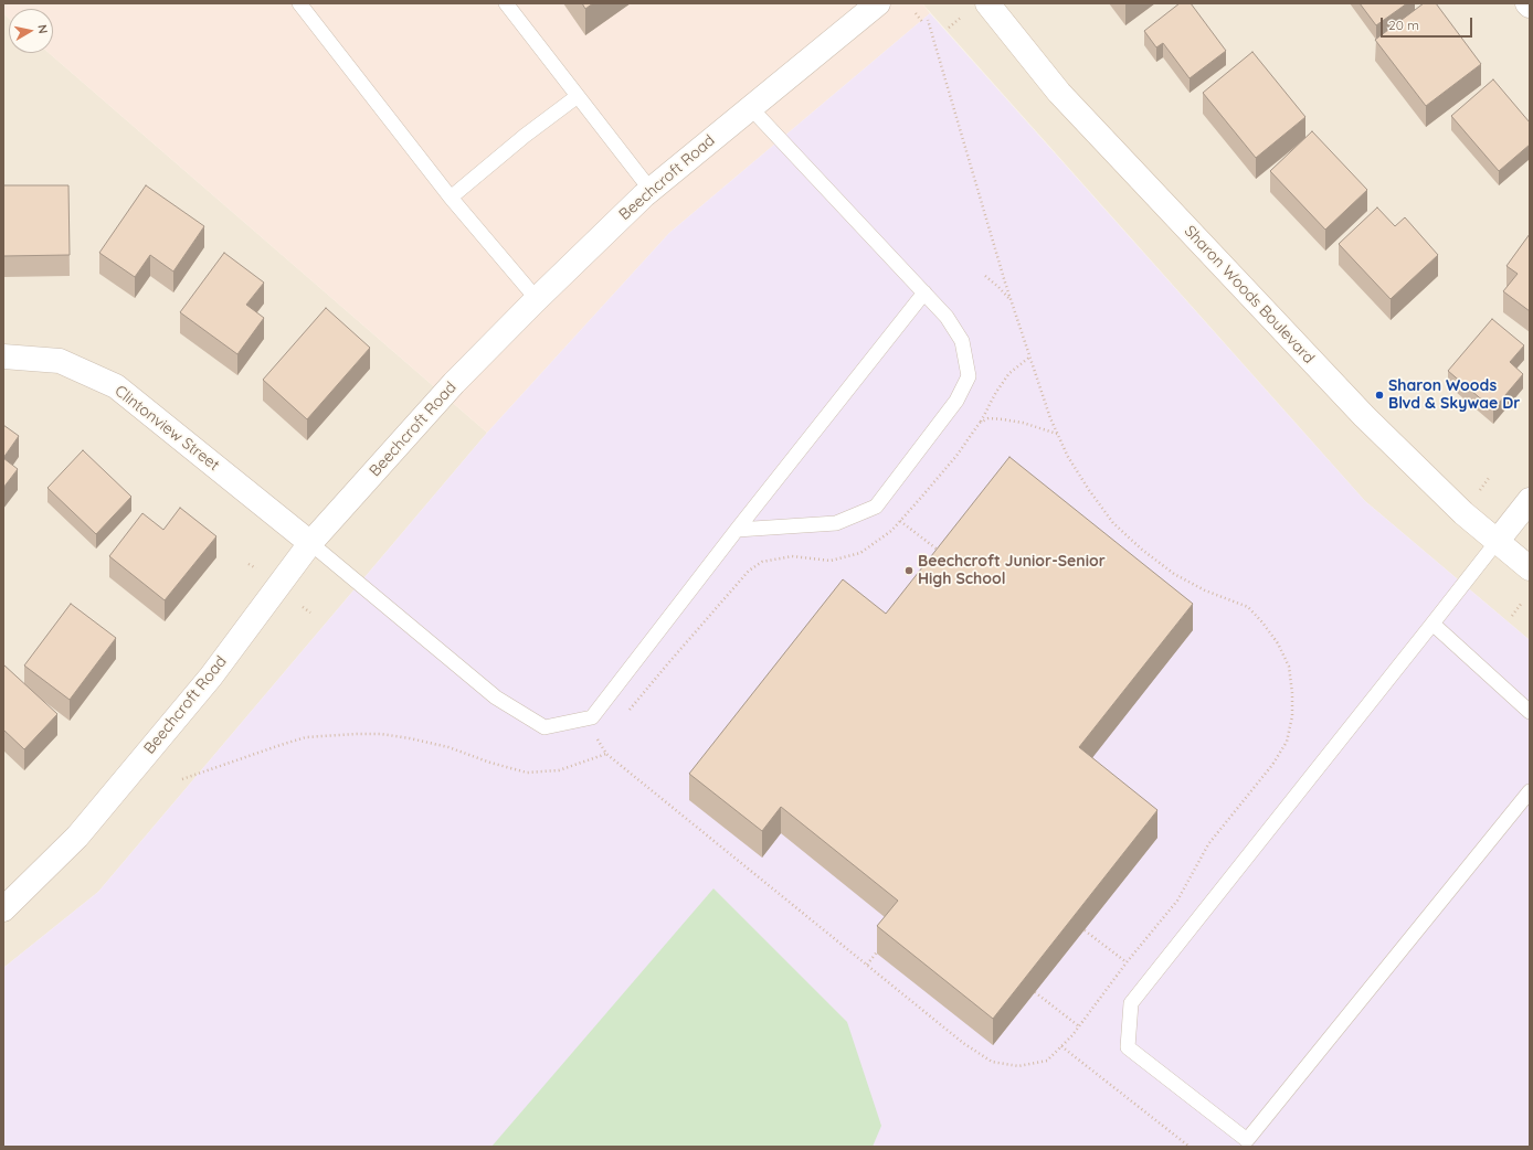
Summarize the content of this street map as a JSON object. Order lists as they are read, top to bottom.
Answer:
{
  "streets": {
    "street": ["Beechcroft Road", "Sharon Woods Boulevard", "Clintonview Street"]
  },
  "crossings": [
    ["Beechcroft Road", "Clintonview Street"]
  ],
  "places": ["Sharon Woods Blvd & Skywae Dr", "Beechcroft Junior-Senior High School"],
  "scale_bar": "20 m",
  "north": "right"
}
